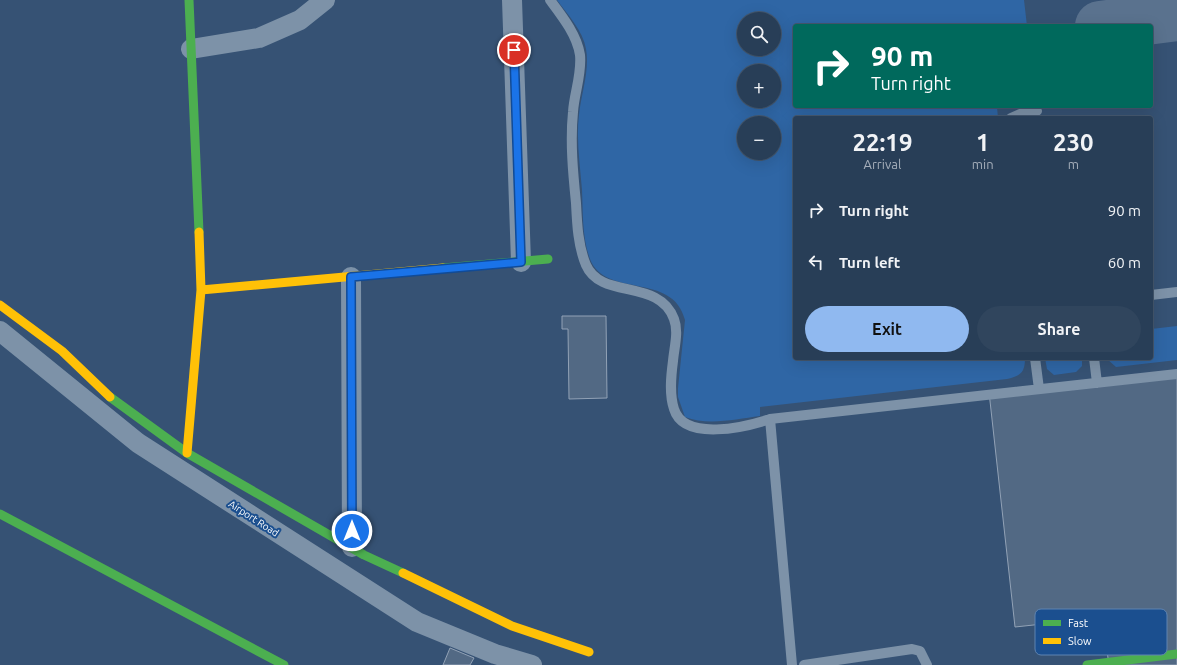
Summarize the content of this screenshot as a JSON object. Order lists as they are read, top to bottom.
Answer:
{
  "streets": {
    "street": ["Airport Road"]
  },
  "legend": ["Fast", "Slow"],
  "page": {
    "map_buttons": ["+", "−"],
    "turn": ["90 m", "Turn right"],
    "eta": [
      "22:19",
      "Arrival",
      "1",
      "min",
      "230",
      "m"
    ],
    "list": [
      {
        "name": "Turn right",
        "value": "90 m"
      },
      {
        "name": "Turn left",
        "value": "60 m"
      }
    ],
    "buttons": ["Exit", "Share"]
  }
}
